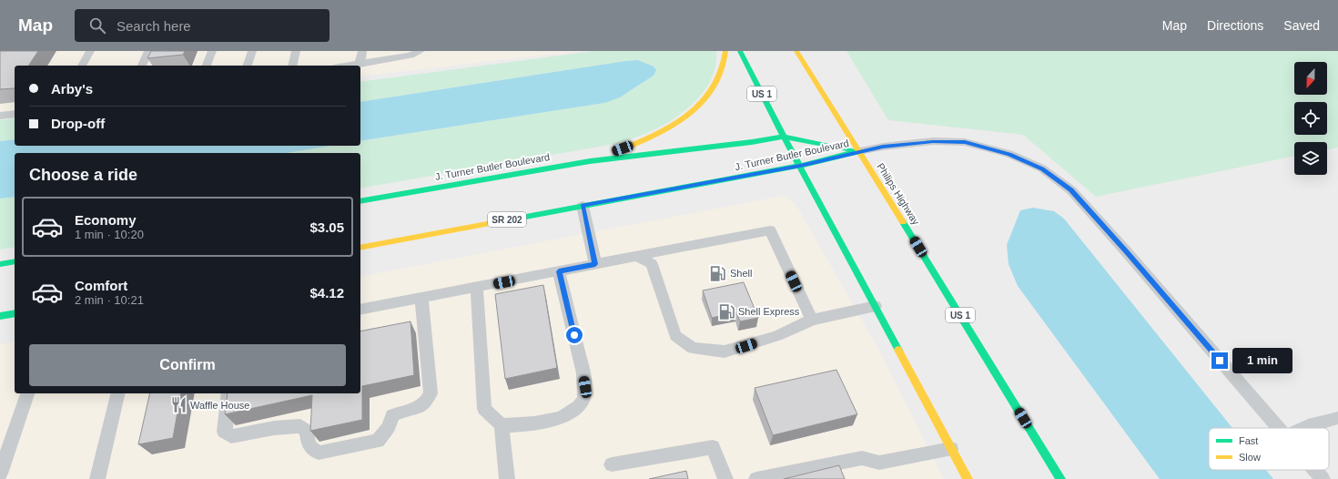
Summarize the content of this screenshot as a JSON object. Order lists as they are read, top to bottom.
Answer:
{
  "streets": {
    "main road": [
      "US 1",
      "J. Turner Butler Boulevard",
      "Philips Highway",
      "SR 202"
    ]
  },
  "crossings": [
    ["US 1", "J. Turner Butler Boulevard"],
    ["J. Turner Butler Boulevard", "Philips Highway"]
  ],
  "places": {
    "fuel station": ["Shell", "Shell Express"],
    "restaurant": ["Waffle House"]
  },
  "legend": ["Fast", "Slow"],
  "north": "bottom",
  "page": {
    "header": "Map",
    "search": "Search here",
    "nav": ["Map", "Directions", "Saved"],
    "banner": ["Arby's", "Drop-off"],
    "heading": "Choose a ride",
    "list": [
      {
        "name": "Economy",
        "note": "1 min · 10:20",
        "value": "$3.05"
      },
      {
        "name": "Comfort",
        "note": "2 min · 10:21",
        "value": "$4.12"
      }
    ],
    "buttons": "Confirm",
    "bubble": "1 min"
  }
}
